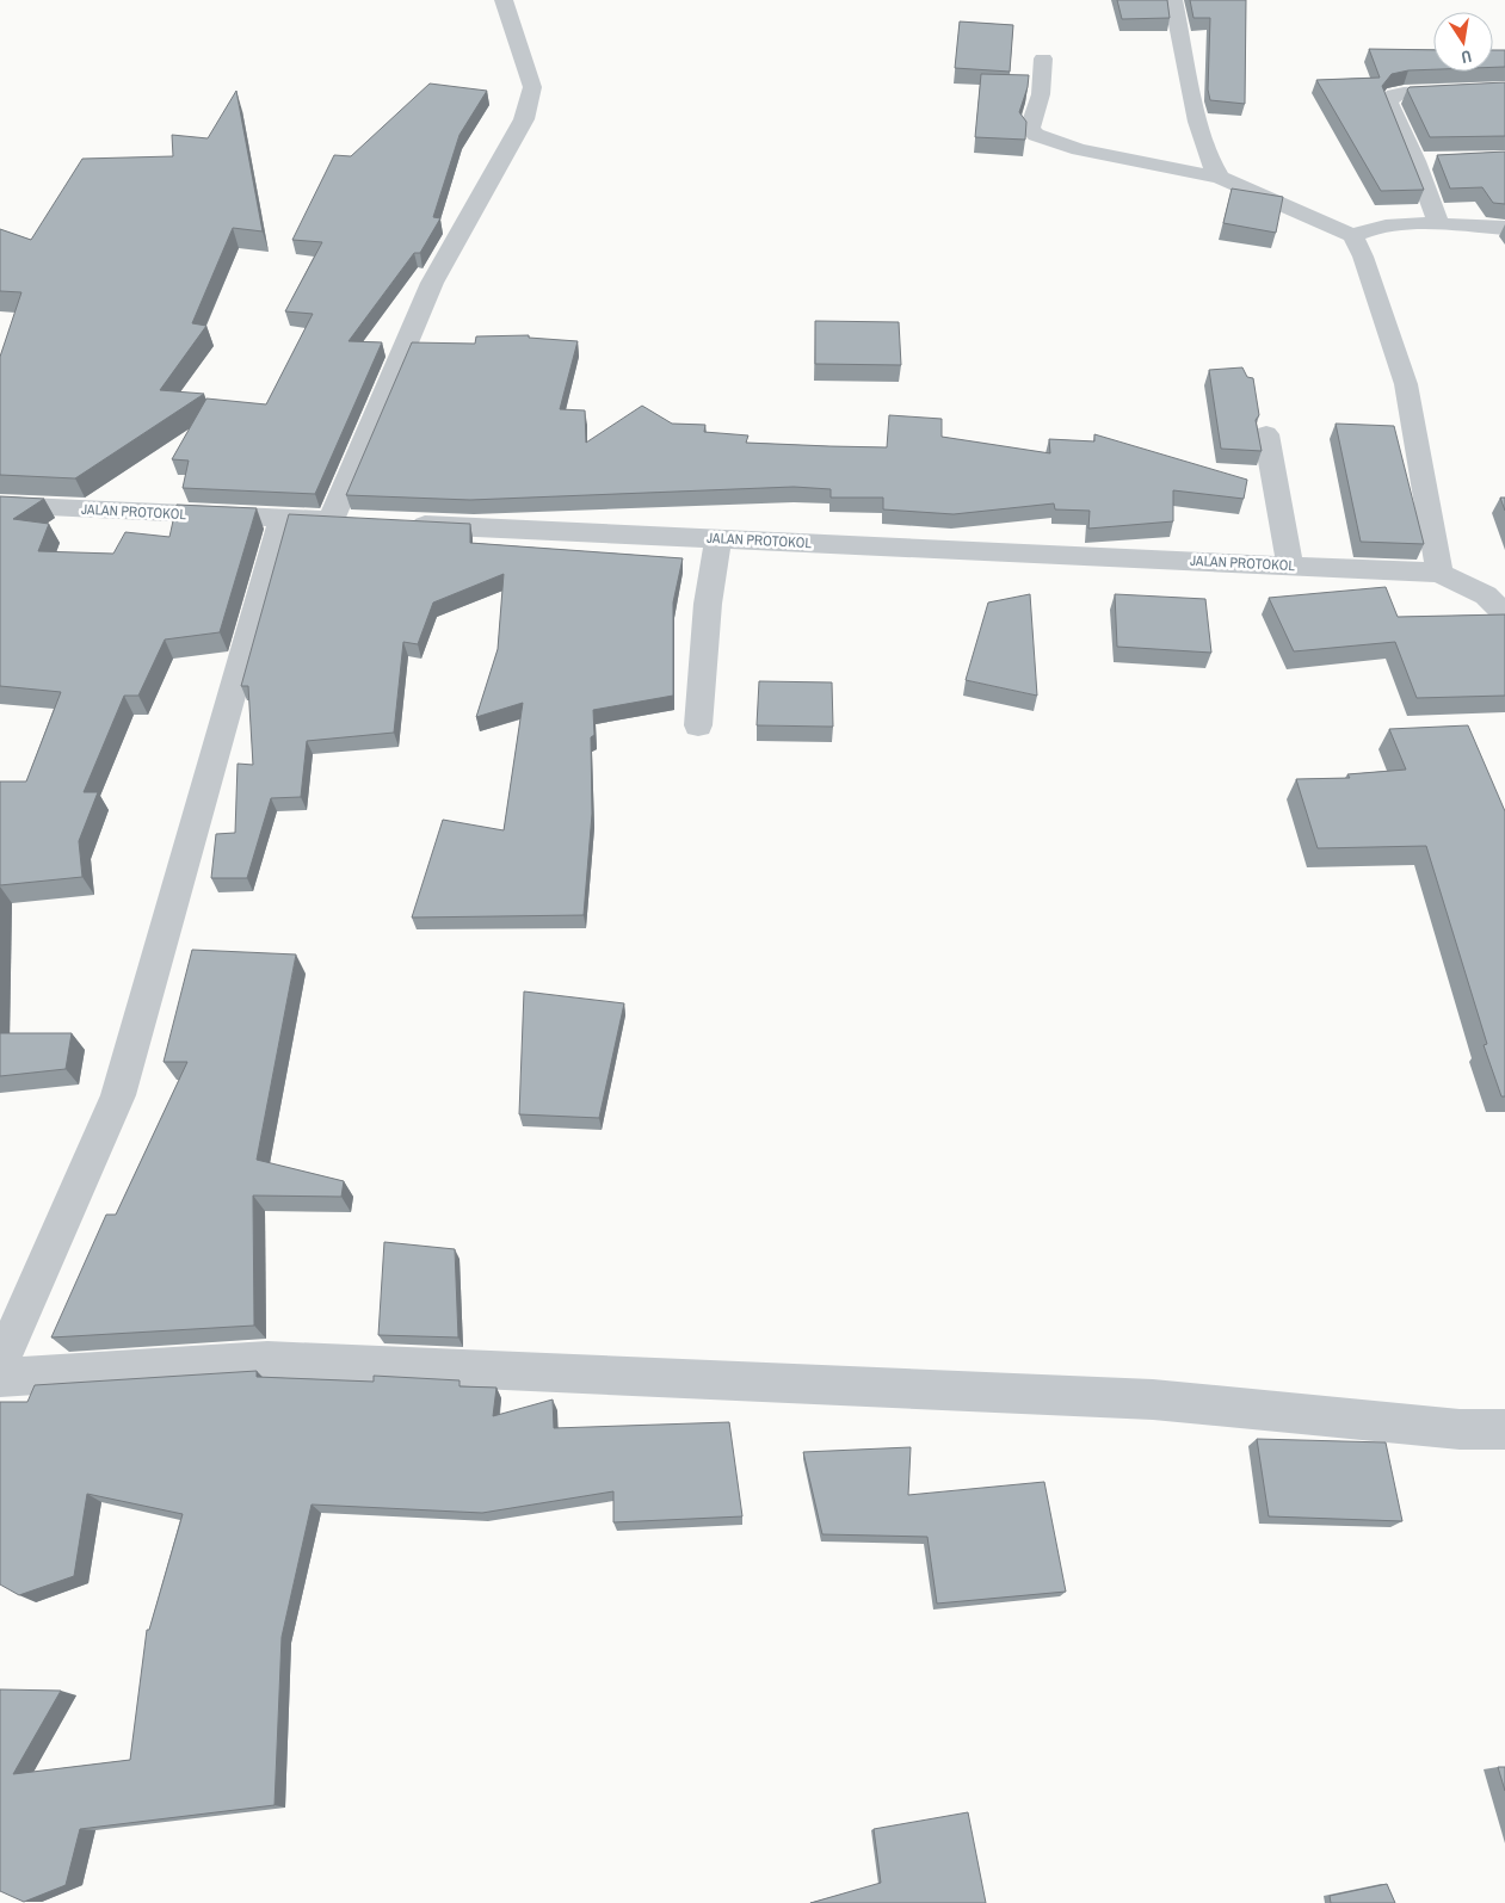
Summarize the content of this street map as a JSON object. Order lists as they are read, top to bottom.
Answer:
{
  "streets": {
    "street": ["JALAN PROTOKOL"]
  },
  "north": "bottom"
}
